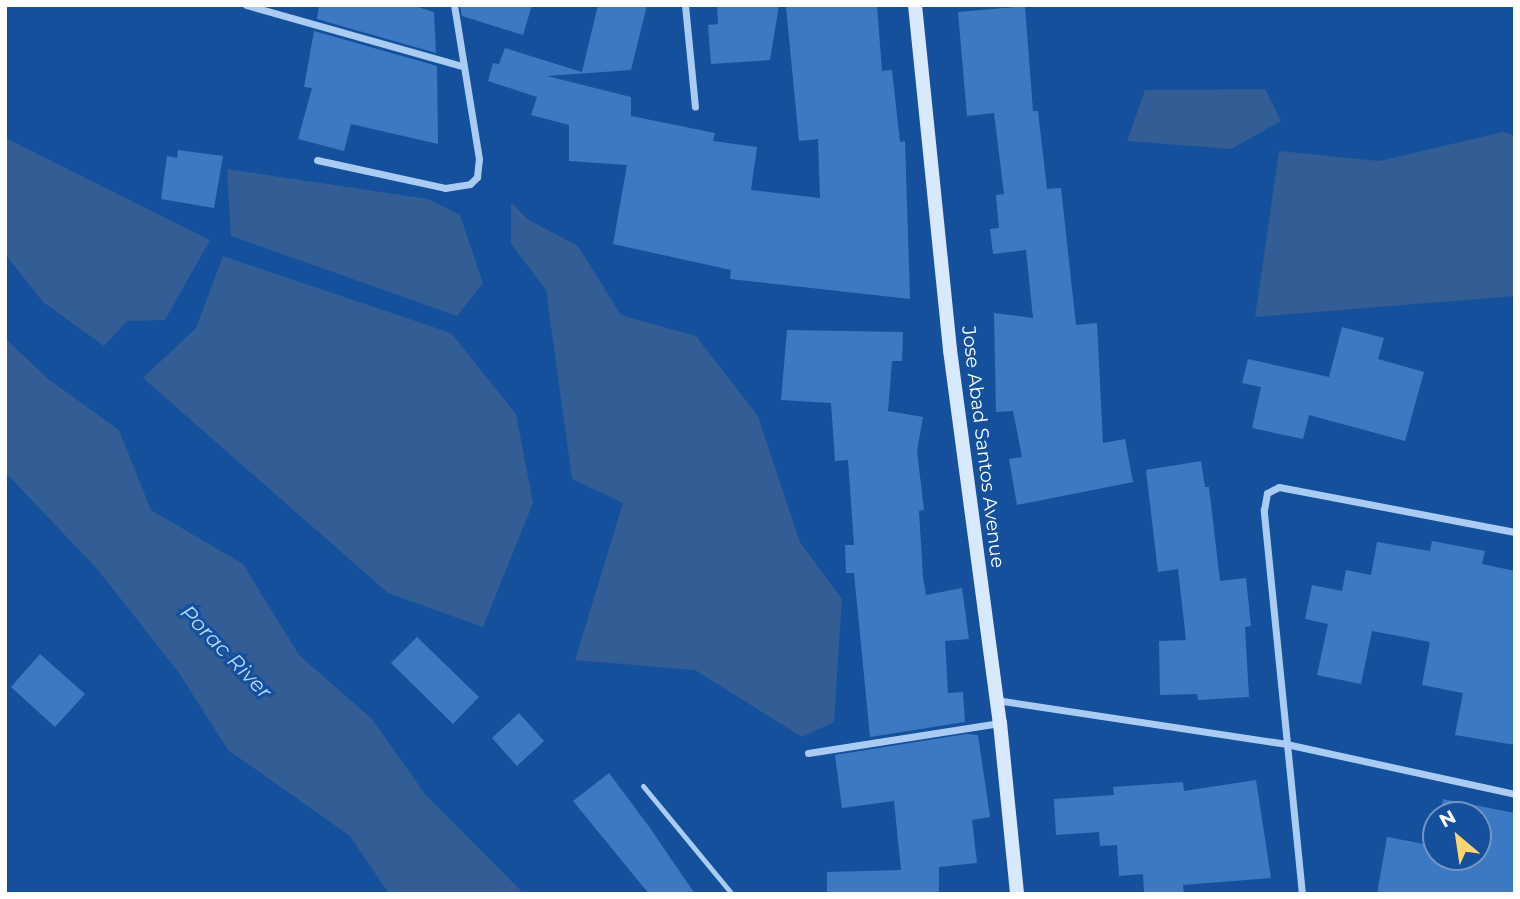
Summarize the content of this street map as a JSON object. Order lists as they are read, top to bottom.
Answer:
{
  "streets": {
    "main road": ["Jose Abad Santos Avenue"]
  },
  "water": ["Porac River"],
  "north": "top left"
}
